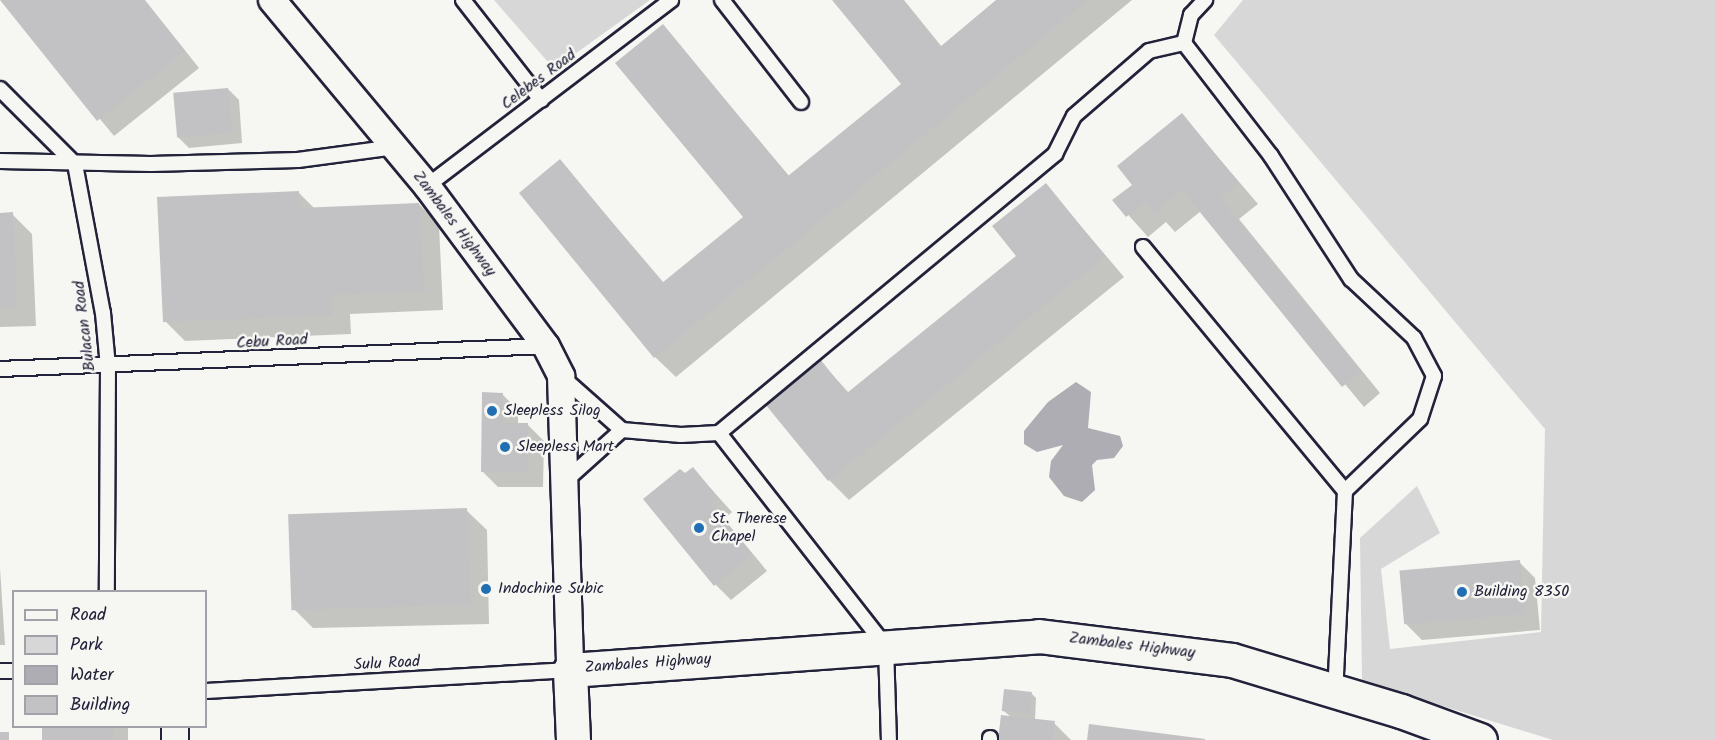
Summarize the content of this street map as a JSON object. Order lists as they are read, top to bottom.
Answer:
{
  "streets": {
    "main road": ["Zambales Highway"],
    "lane": [
      "Celebes Road",
      "Bulacan Road",
      "Cebu Road",
      "Sulu Road"
    ]
  },
  "crossings": [
    ["Celebes Road", "Zambales Highway"],
    ["Zambales Highway", "Cebu Road"],
    ["Zambales Highway", "Sulu Road"],
    ["Bulacan Road", "Cebu Road"]
  ],
  "places": [
    "Sleepless Silog",
    "Sleepless Mart",
    "St. Therese Chapel",
    "Indochine Subic",
    "Building 8350"
  ],
  "legend": [
    "Road",
    "Park",
    "Water",
    "Building"
  ]
}
